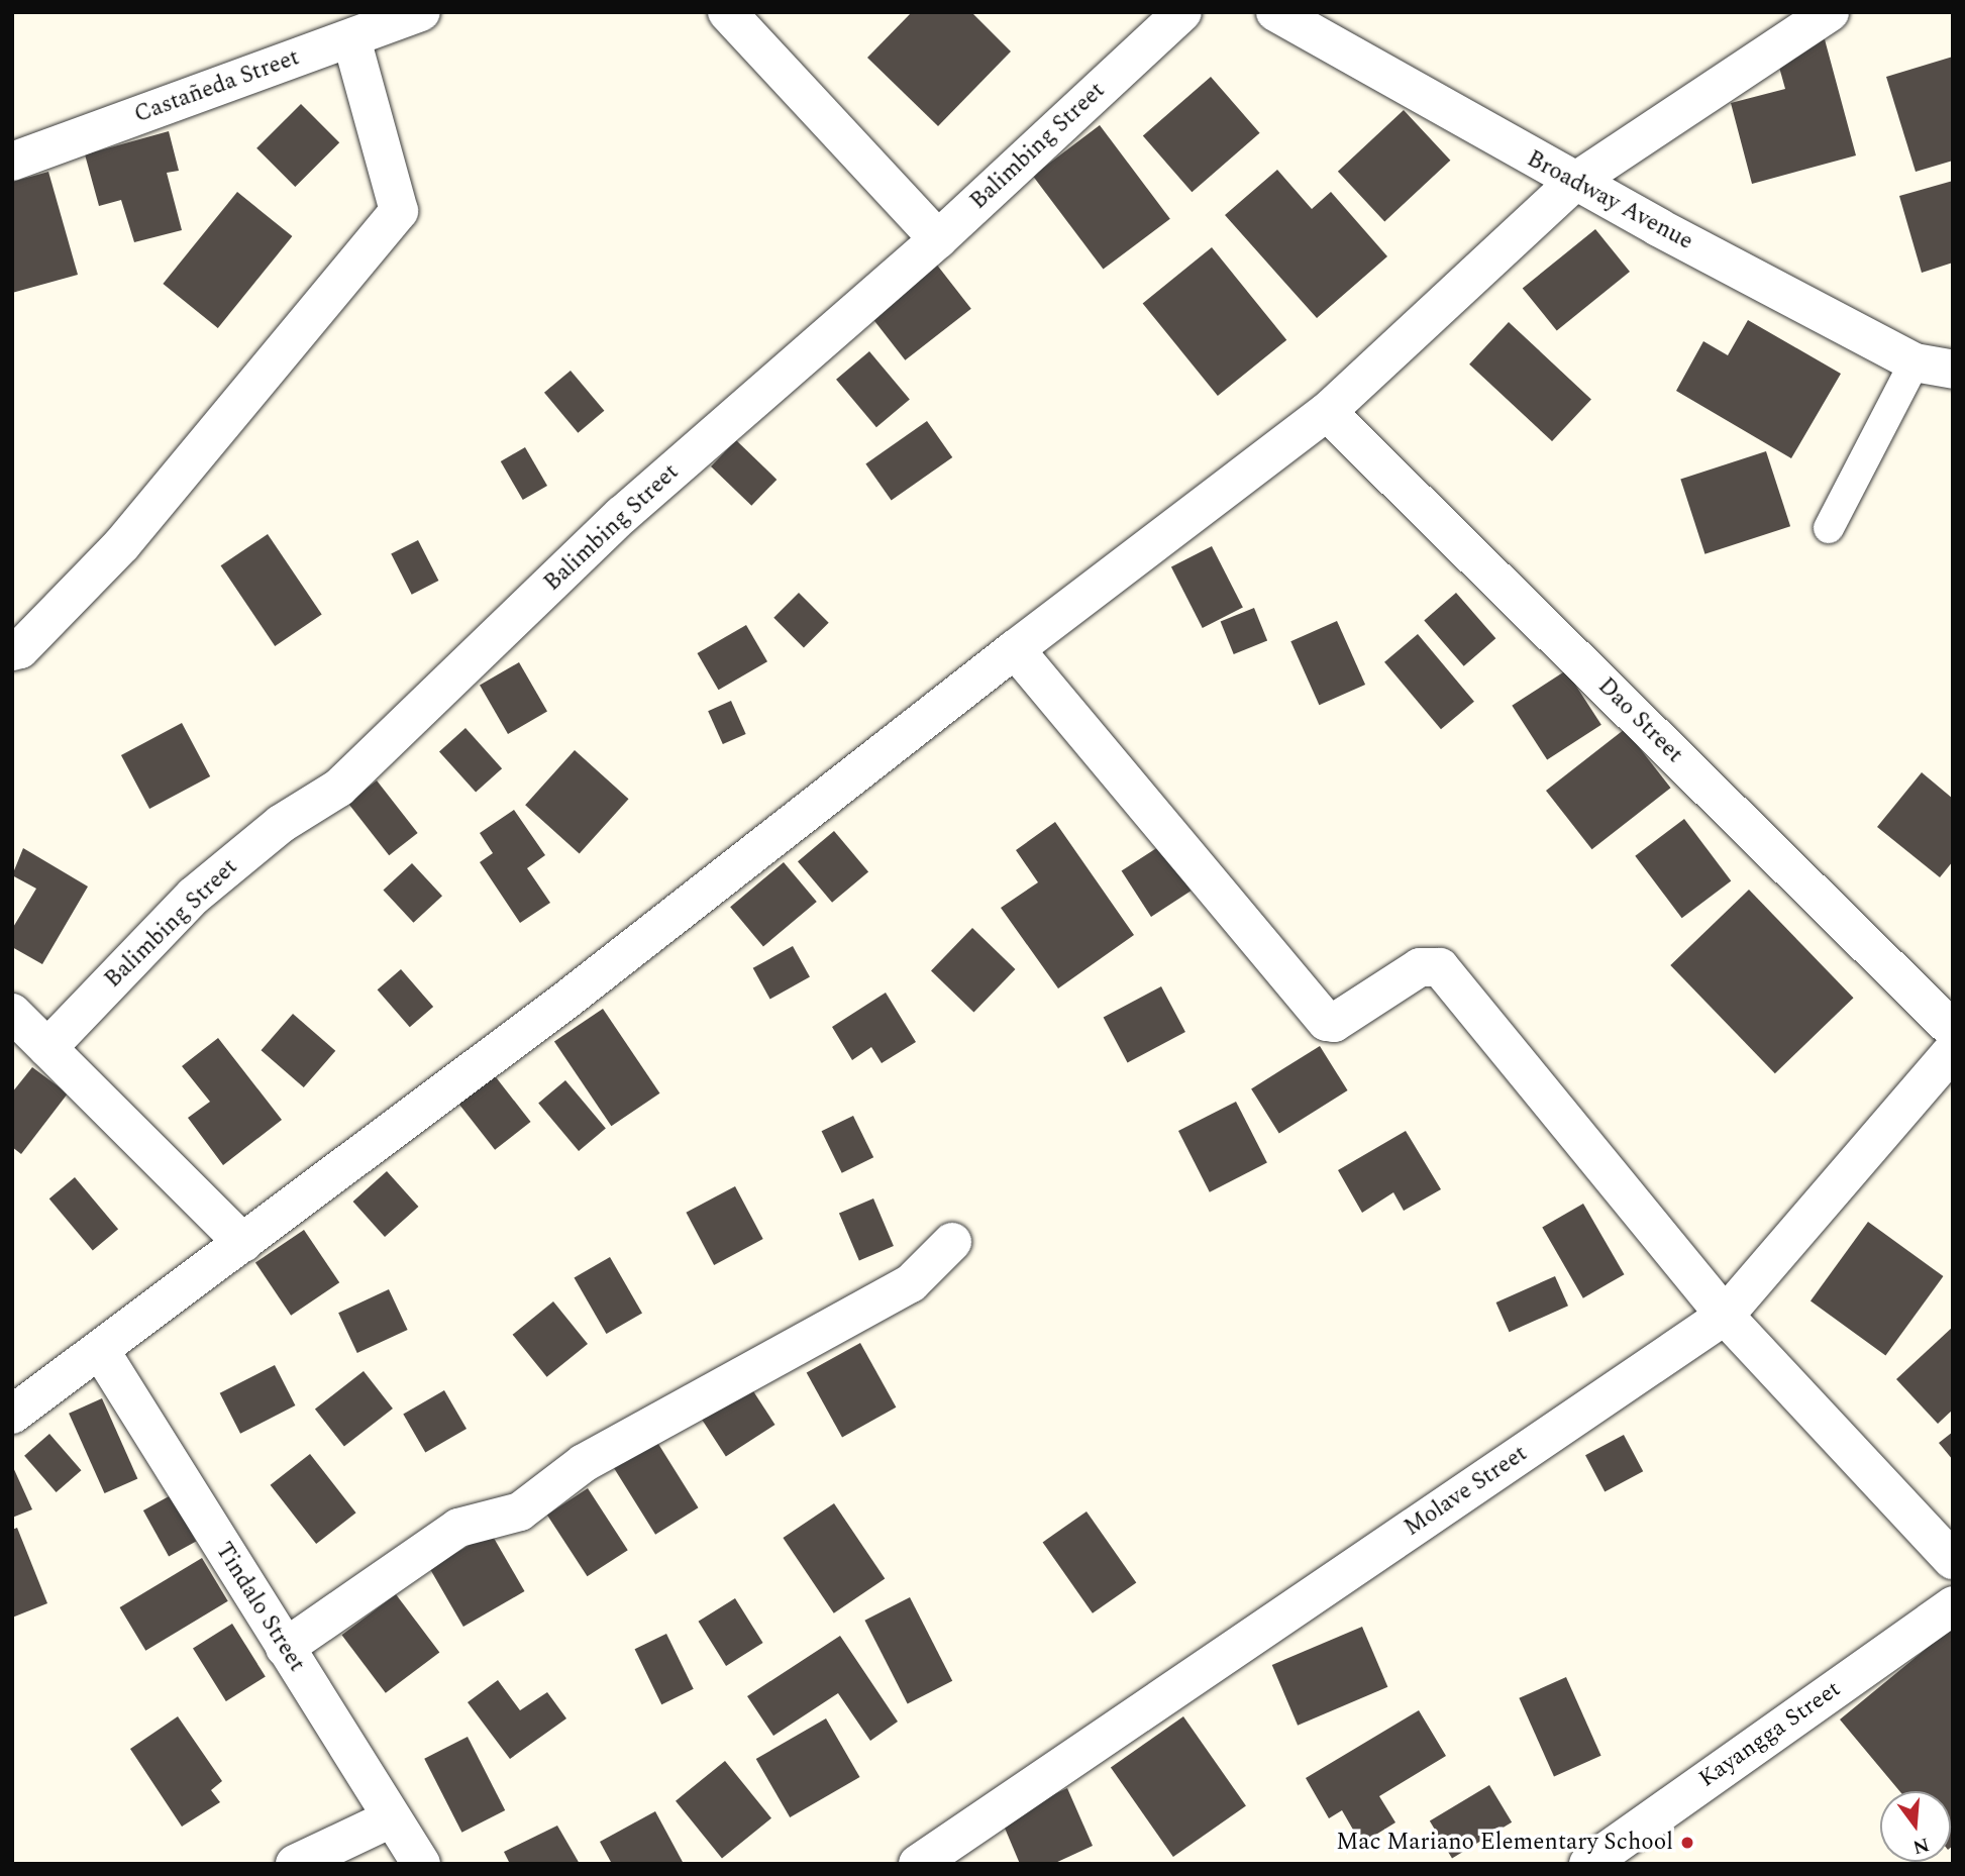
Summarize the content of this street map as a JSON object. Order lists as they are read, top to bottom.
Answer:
{
  "streets": {
    "street": [
      "Castañeda Street",
      "Balimbing Street",
      "Broadway Avenue",
      "Dao Street",
      "Molave Street",
      "Tindalo Street",
      "Kayangga Street"
    ]
  },
  "places": ["Mac Mariano Elementary School"],
  "north": "bottom"
}
